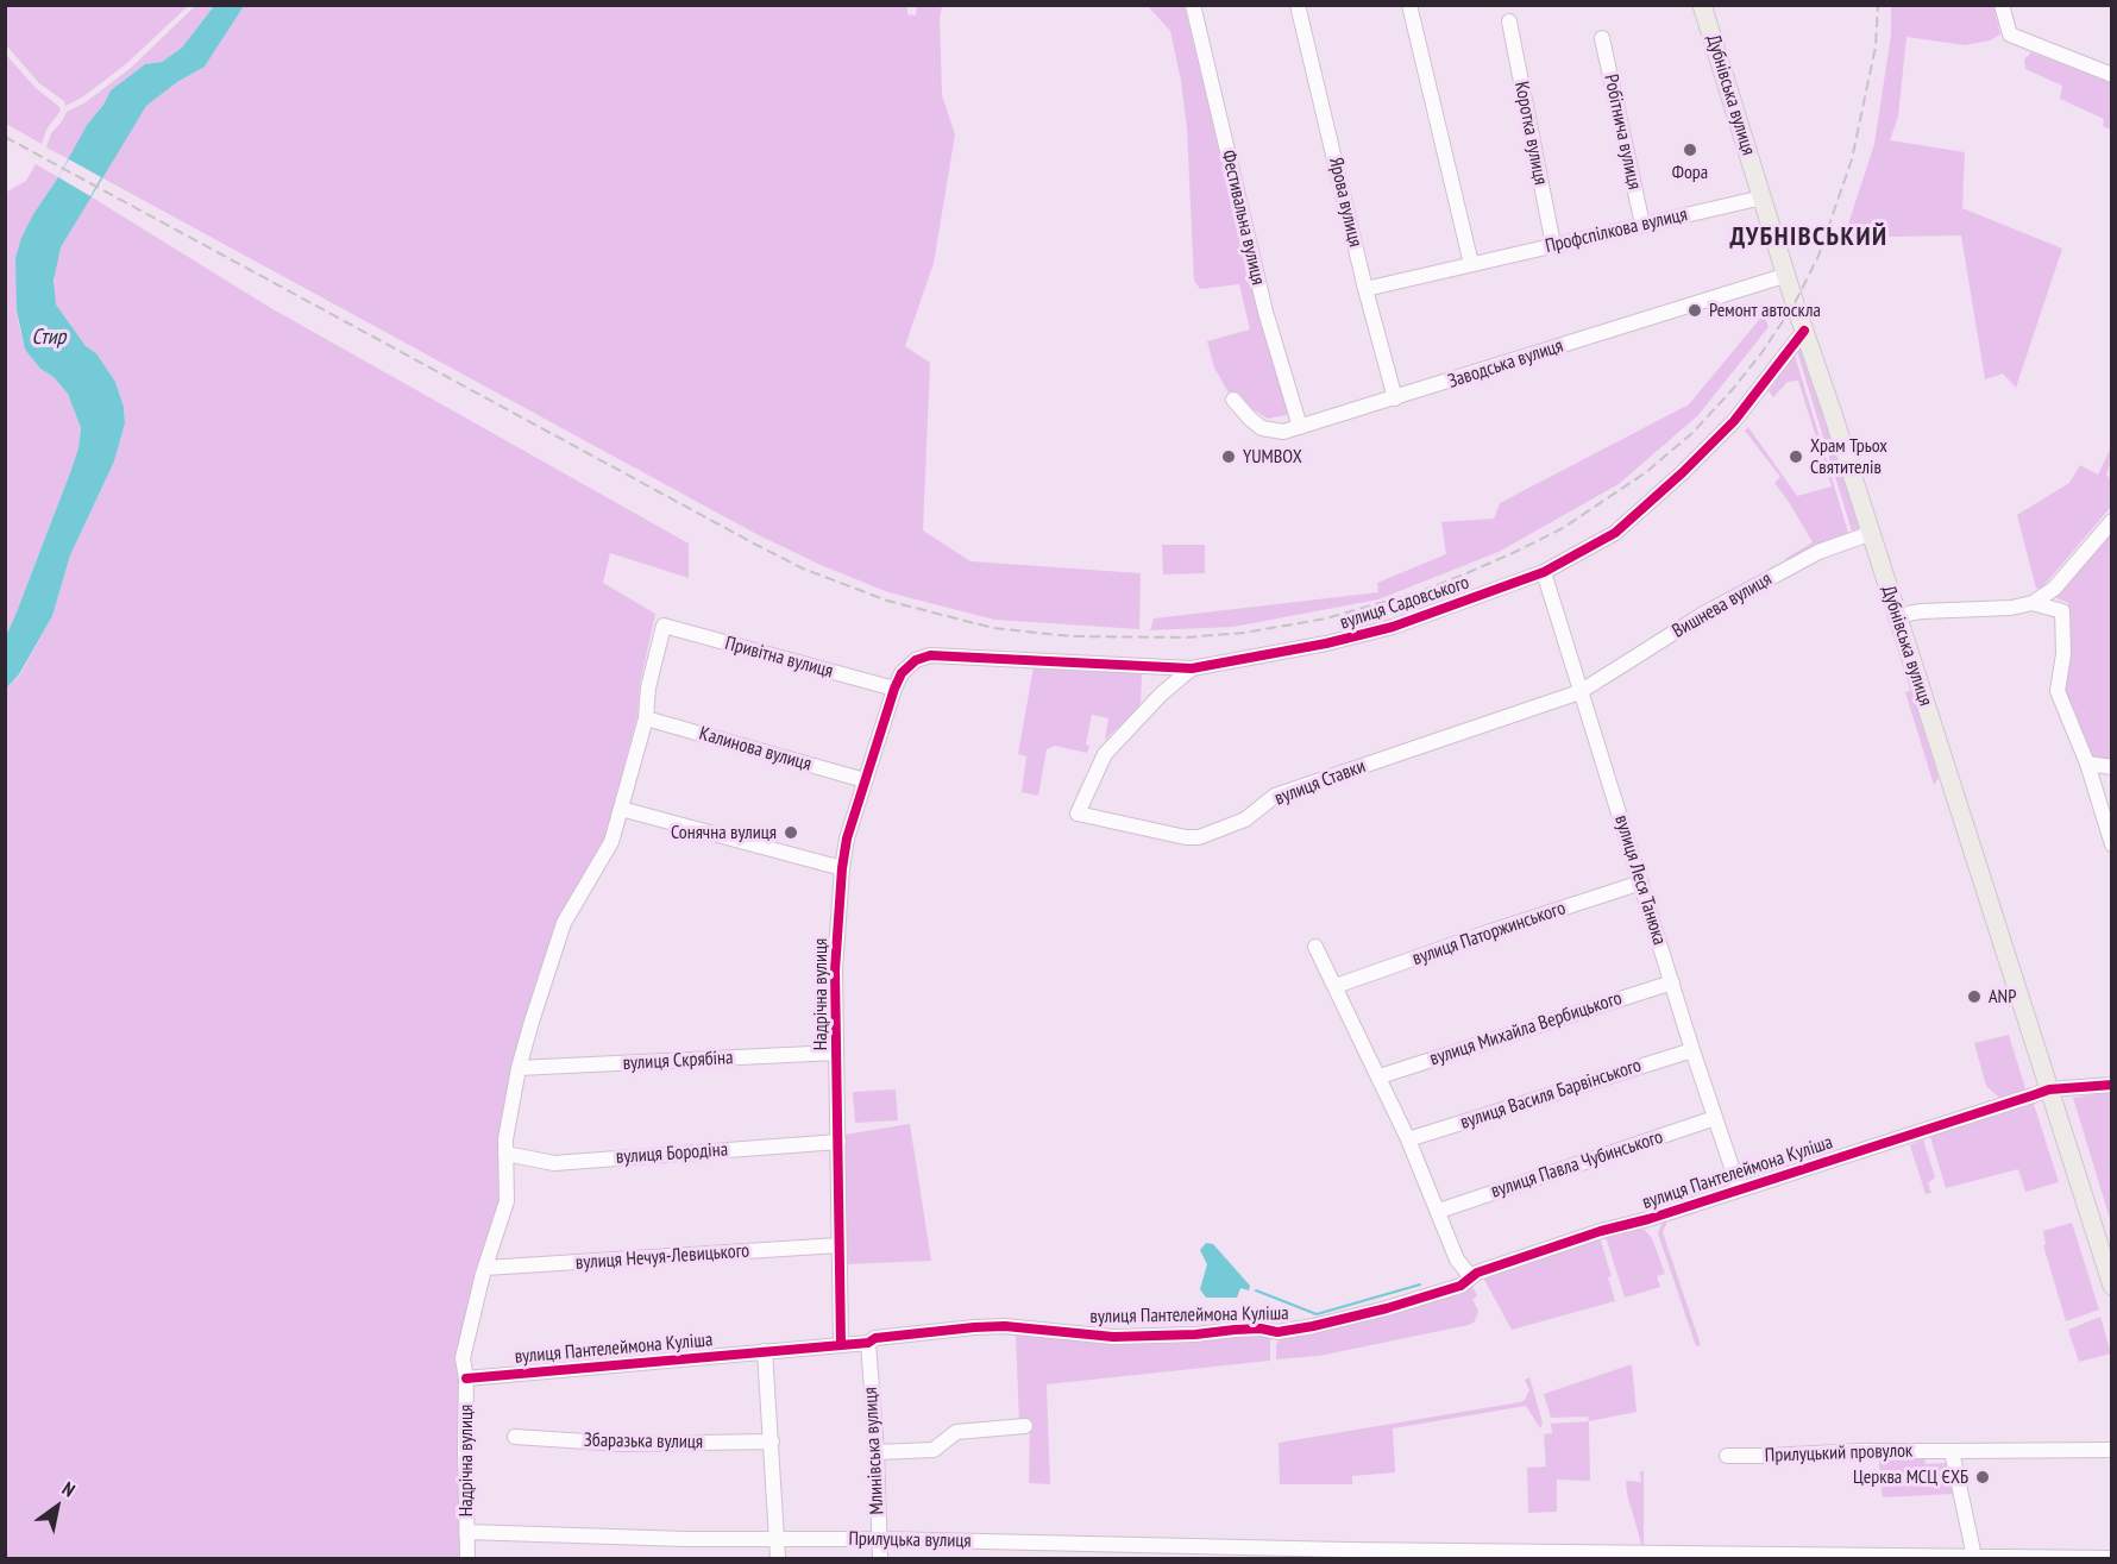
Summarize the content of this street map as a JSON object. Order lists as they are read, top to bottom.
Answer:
{
  "streets": {
    "main road": ["Дубнівська вулиця"],
    "street": [
      "Робітнича вулиця",
      "Коротка вулиця",
      "Ярова вулиця",
      "Фестивальна вулиця",
      "Профспілкова вулиця",
      "Заводська вулиця",
      "вулиця Садовського",
      "Вишнева вулиця",
      "Привітна вулиця",
      "Калинова вулиця",
      "вулиця Ставки",
      "вулиця Леся Танюка",
      "вулиця Паторжинського",
      "Надрічна вулиця",
      "вулиця Михайла Вербицького",
      "вулиця Скрябіна",
      "вулиця Василя Барвінського",
      "вулиця Бородіна",
      "вулиця Павла Чубинського",
      "вулиця Пантелеймона Куліша",
      "вулиця Нечуя-Левицького",
      "Збаразька вулиця",
      "Млинівська вулиця",
      "Прилуцький провулок",
      "Прилуцька вулиця"
    ]
  },
  "crossings": [
    ["Дубнівська вулиця", "Профспілкова вулиця"],
    ["Дубнівська вулиця", "Заводська вулиця"],
    ["Дубнівська вулиця", "вулиця Садовського"],
    ["Дубнівська вулиця", "Вишнева вулиця"],
    ["Дубнівська вулиця", "вулиця Пантелеймона Куліша"],
    ["Робітнича вулиця", "Профспілкова вулиця"],
    ["Коротка вулиця", "Профспілкова вулиця"],
    ["Ярова вулиця", "Профспілкова вулиця"],
    ["Ярова вулиця", "Заводська вулиця"],
    ["Фестивальна вулиця", "Заводська вулиця"],
    ["вулиця Садовського", "вулиця Ставки"],
    ["вулиця Садовського", "вулиця Леся Танюка"],
    ["вулиця Садовського", "Надрічна вулиця"],
    ["Вишнева вулиця", "вулиця Ставки"],
    ["Вишнева вулиця", "вулиця Леся Танюка"],
    ["Привітна вулиця", "Надрічна вулиця"],
    ["Калинова вулиця", "Надрічна вулиця"],
    ["вулиця Ставки", "вулиця Леся Танюка"],
    ["вулиця Леся Танюка", "вулиця Паторжинського"],
    ["вулиця Леся Танюка", "вулиця Михайла Вербицького"],
    ["вулиця Леся Танюка", "вулиця Василя Барвінського"],
    ["вулиця Леся Танюка", "вулиця Павла Чубинського"],
    ["вулиця Леся Танюка", "вулиця Пантелеймона Куліша"],
    ["Надрічна вулиця", "вулиця Скрябіна"],
    ["Надрічна вулиця", "вулиця Бородіна"],
    ["Надрічна вулиця", "вулиця Пантелеймона Куліша"],
    ["Надрічна вулиця", "вулиця Нечуя-Левицького"],
    ["Надрічна вулиця", "Прилуцька вулиця"],
    ["вулиця Пантелеймона Куліша", "Млинівська вулиця"],
    ["Млинівська вулиця", "Прилуцька вулиця"]
  ],
  "districts": ["ДУБНІВСЬКИЙ"],
  "water": ["Стир"],
  "places": [
    "Фора",
    "Ремонт автоскла",
    "YUMBOX",
    "Храм Трьох Святителів",
    "Сонячна вулиця",
    "ANP",
    "Церква МСЦ ЄХБ"
  ],
  "north": "top right"
}
